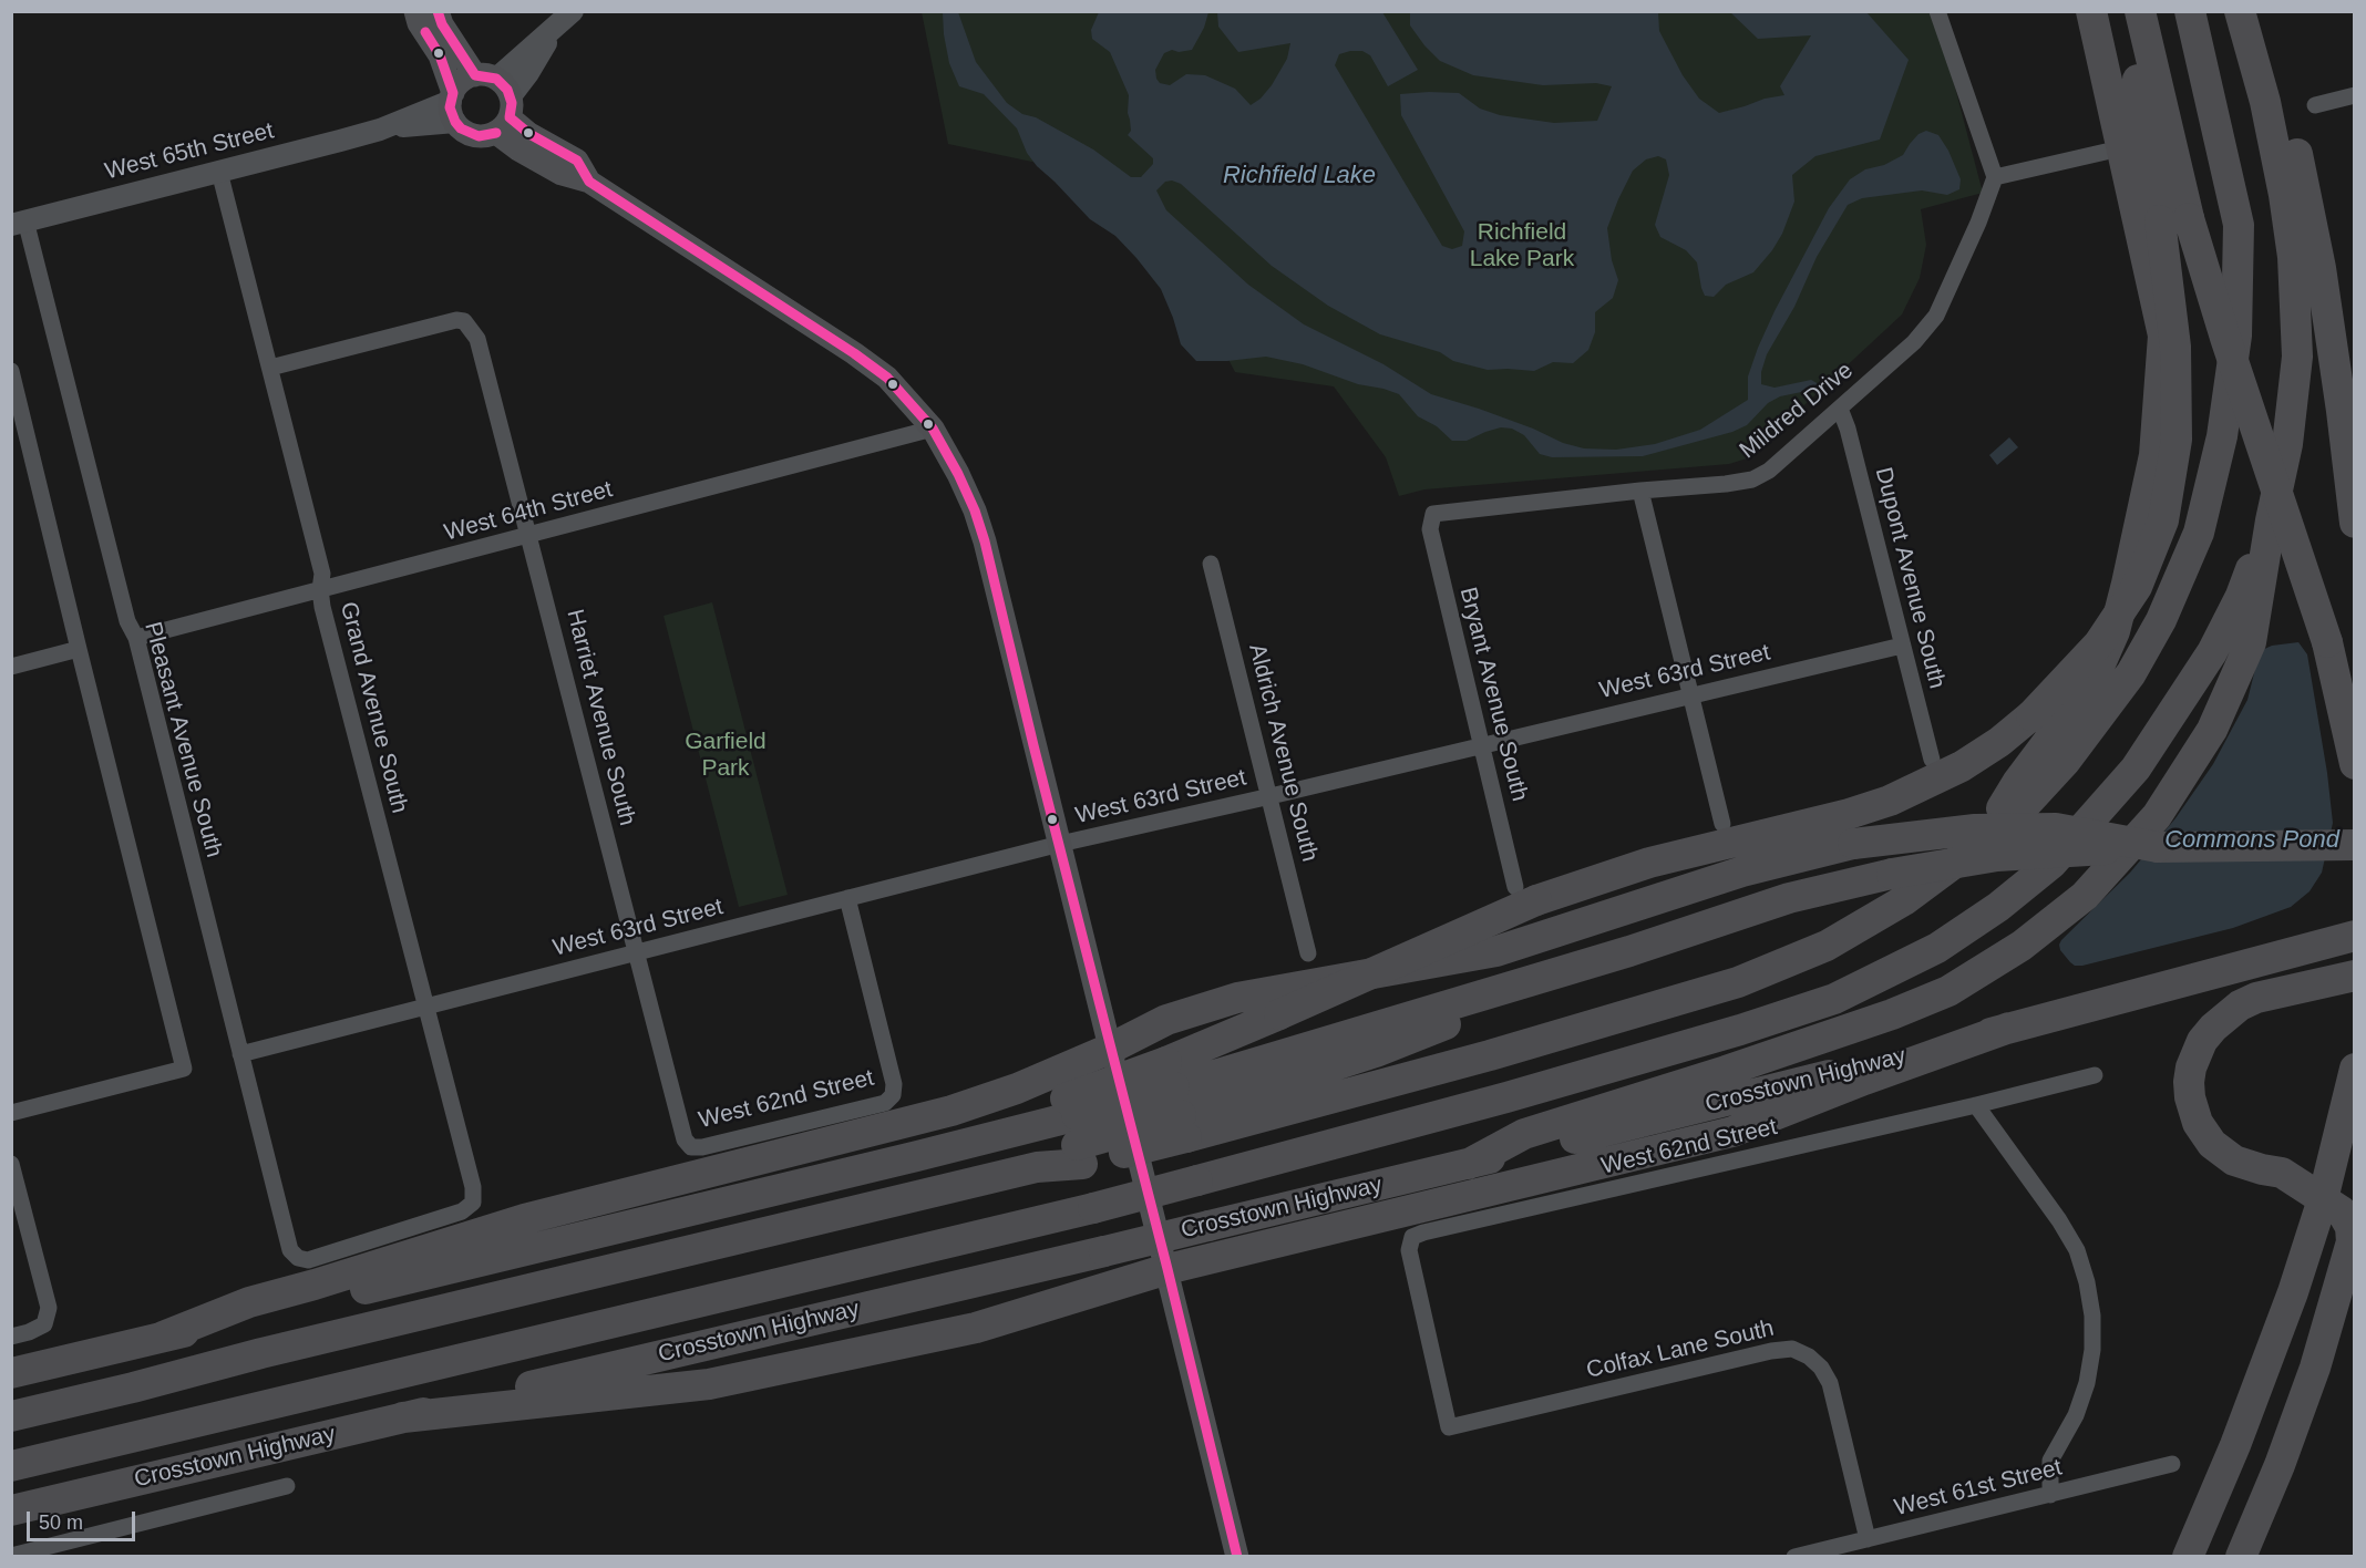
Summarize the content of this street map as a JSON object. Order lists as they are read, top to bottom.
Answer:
{
  "streets": {
    "highway": ["Crosstown Highway"],
    "street": [
      "West 65th Street",
      "Mildred Drive",
      "West 64th Street",
      "Dupont Avenue South",
      "West 63rd Street",
      "Bryant Avenue South",
      "Grand Avenue South",
      "Harriet Avenue South",
      "Pleasant Avenue South",
      "Aldrich Avenue South",
      "West 62nd Street",
      "Colfax Lane South",
      "West 61st Street"
    ]
  },
  "crossings": [
    ["West 65th Street", "Grand Avenue South"],
    ["West 65th Street", "Pleasant Avenue South"],
    ["Mildred Drive", "Dupont Avenue South"],
    ["Mildred Drive", "Bryant Avenue South"],
    ["West 64th Street", "Grand Avenue South"],
    ["West 64th Street", "Harriet Avenue South"],
    ["West 64th Street", "Pleasant Avenue South"],
    ["Dupont Avenue South", "West 63rd Street"],
    ["West 63rd Street", "Bryant Avenue South"],
    ["West 63rd Street", "Grand Avenue South"],
    ["West 63rd Street", "Harriet Avenue South"],
    ["West 63rd Street", "Pleasant Avenue South"],
    ["West 63rd Street", "Aldrich Avenue South"],
    ["West 63rd Street", "West 62nd Street"],
    ["Grand Avenue South", "Harriet Avenue South"],
    ["Grand Avenue South", "Pleasant Avenue South"],
    ["Harriet Avenue South", "West 62nd Street"],
    ["West 62nd Street", "Colfax Lane South"],
    ["Colfax Lane South", "West 61st Street"]
  ],
  "water": ["Richfield Lake", "Commons Pond"],
  "parks": ["Richfield Lake Park", "Garfield Park"],
  "scale_bar": "50 m"
}
